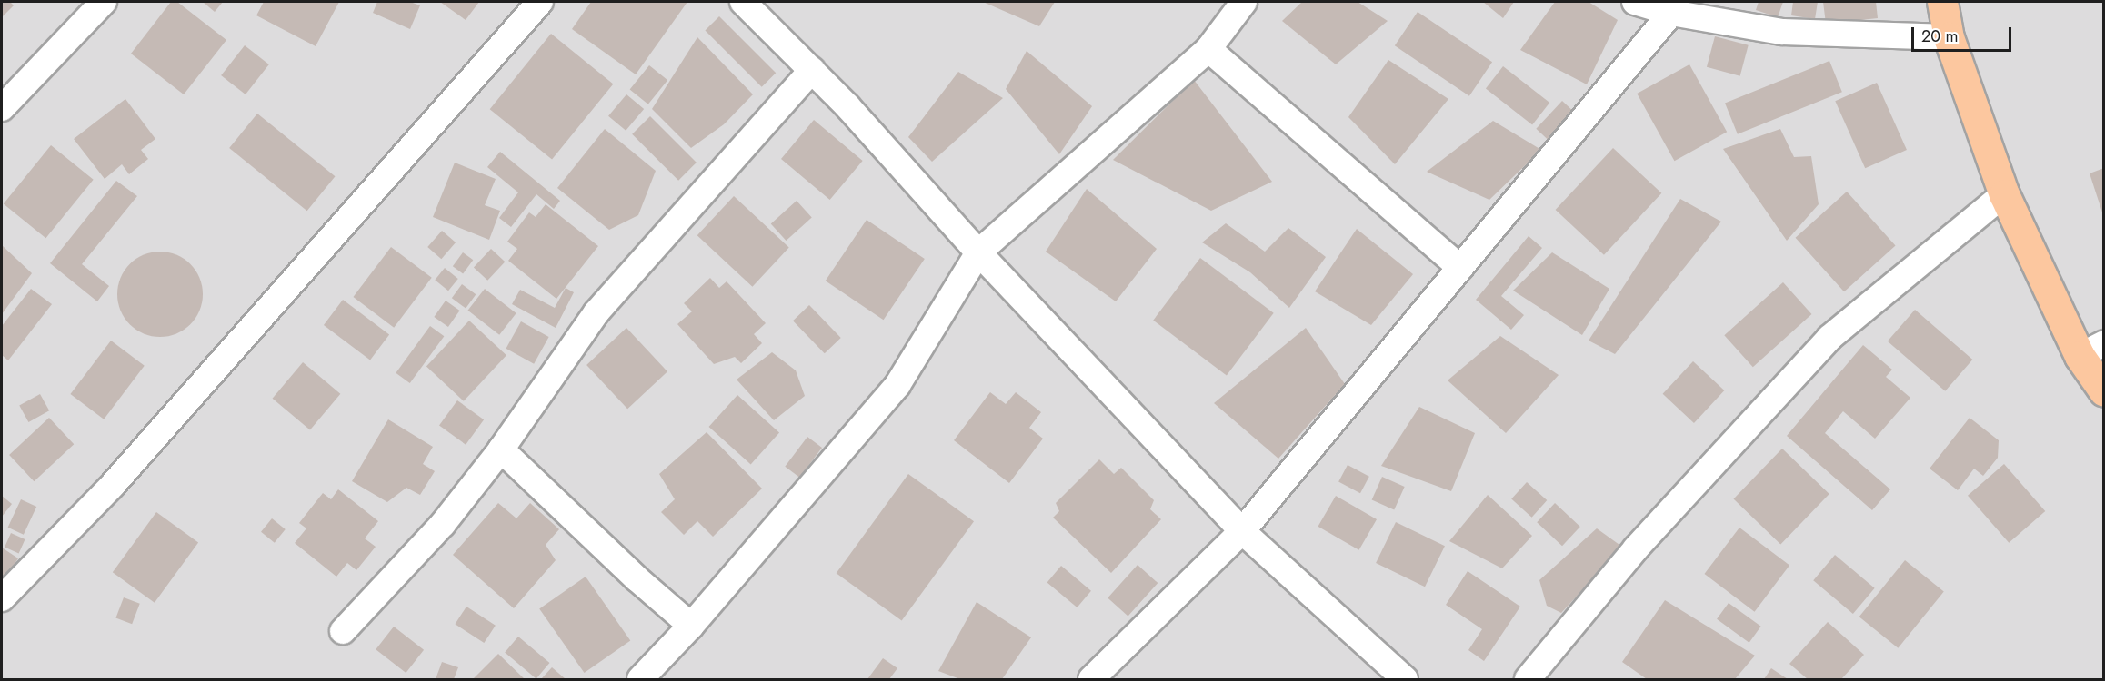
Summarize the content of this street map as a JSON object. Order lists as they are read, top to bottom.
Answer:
{
  "scale_bar": "20 m"
}
